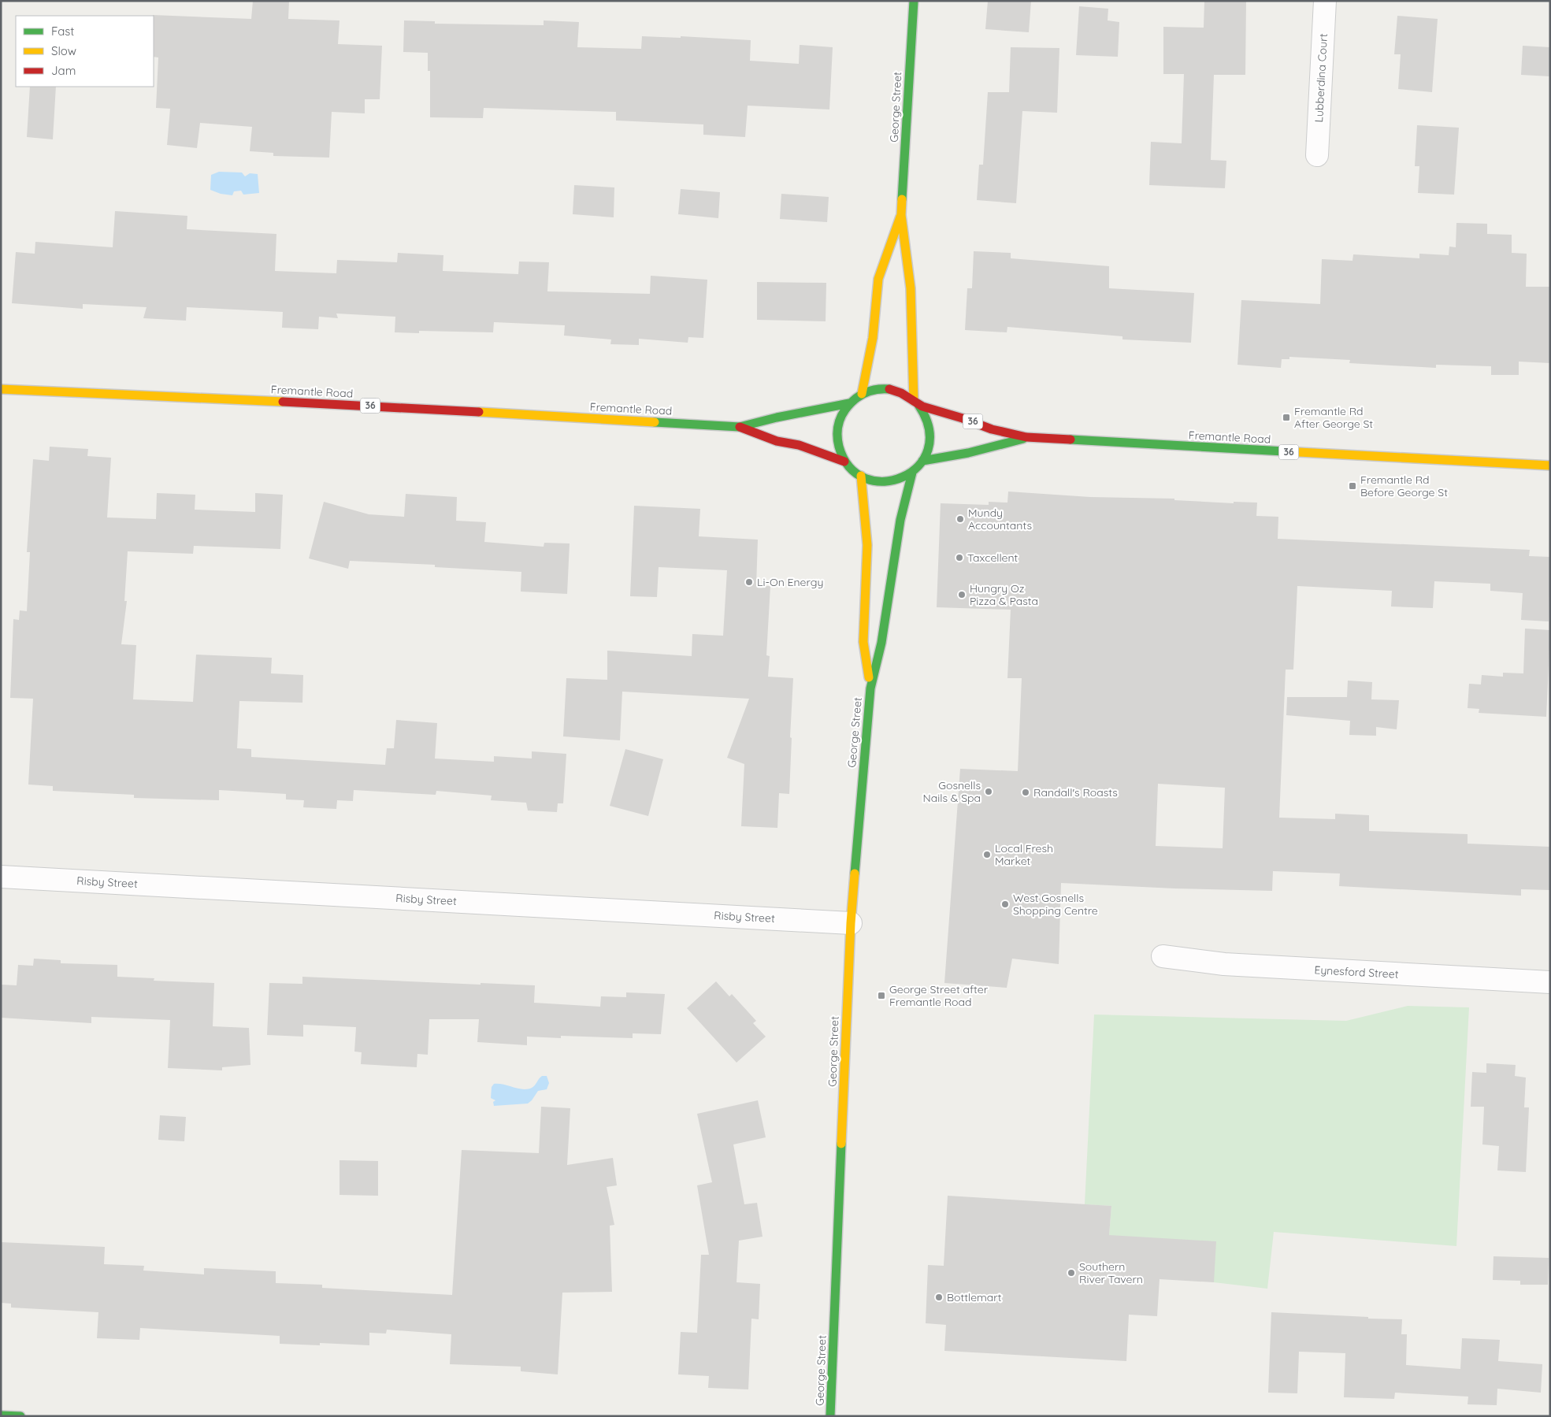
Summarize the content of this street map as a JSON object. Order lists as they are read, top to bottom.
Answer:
{
  "streets": {
    "main road": ["George Street", "Fremantle Road", "36"],
    "street": ["Lubberdina Court", "Risby Street", "Eynesford Street"]
  },
  "crossings": [
    ["George Street", "Fremantle Road"],
    ["George Street", "Risby Street"]
  ],
  "places": {
    "transit": ["Fremantle Rd After George St", "Fremantle Rd Before George St", "George Street after Fremantle Road"],
    "other": [
      "Mundy Accountants",
      "Taxcellent",
      "Li-On Energy",
      "Hungry Oz Pizza & Pasta",
      "Gosnells Nails & Spa",
      "Randall's Roasts",
      "Local Fresh Market",
      "West Gosnells Shopping Centre",
      "Southern River Tavern",
      "Bottlemart"
    ]
  },
  "legend": ["Fast", "Slow", "Jam"]
}
